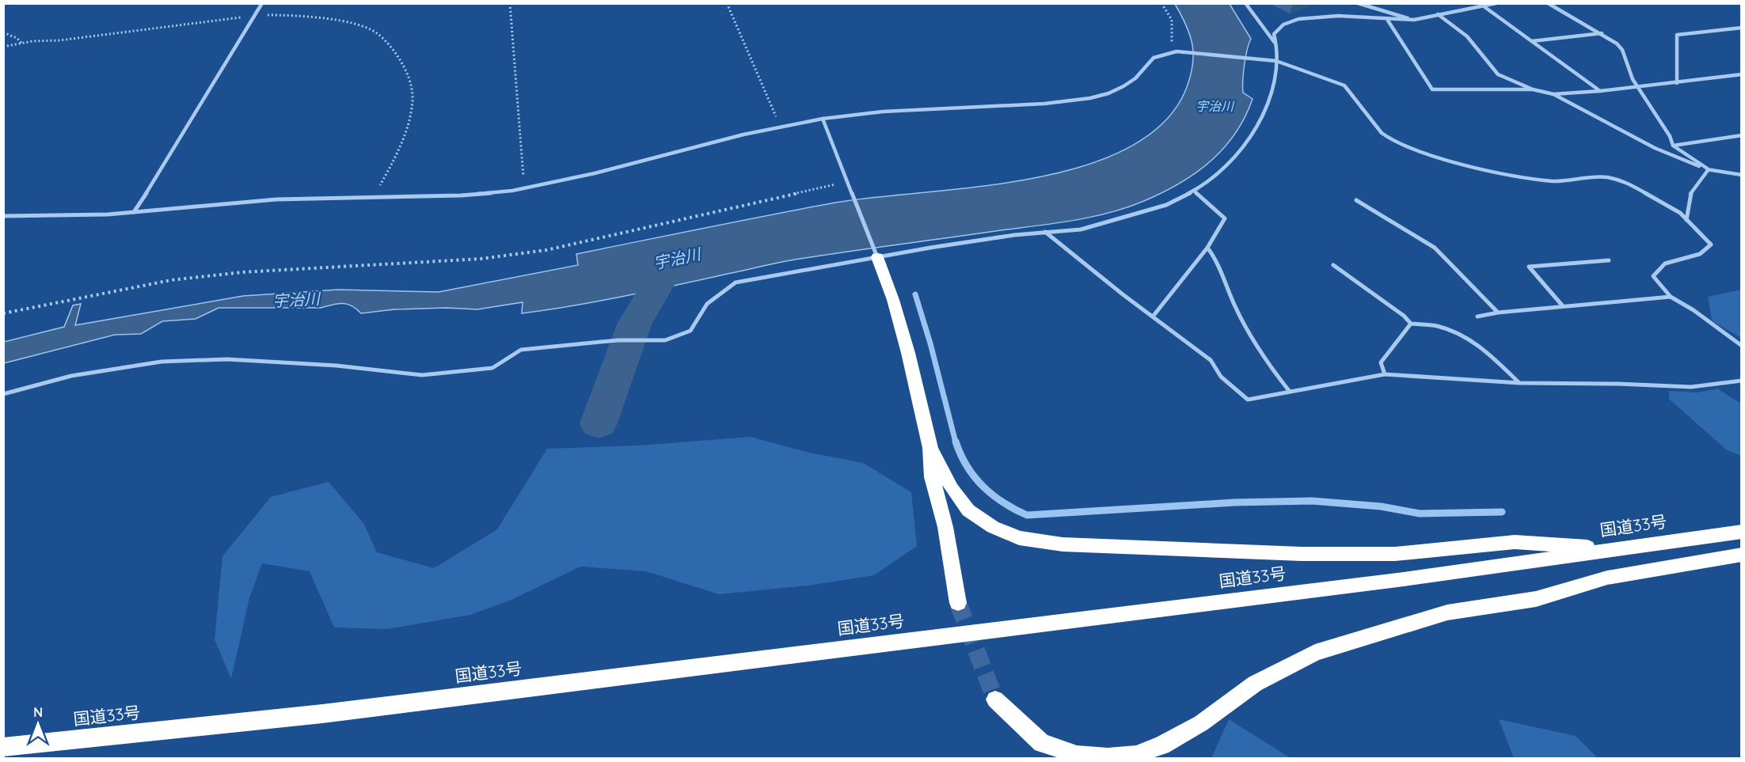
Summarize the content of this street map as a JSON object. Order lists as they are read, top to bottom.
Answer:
{
  "streets": {
    "highway": ["国道33号"]
  },
  "water": ["宇治川"],
  "north": "top"
}
